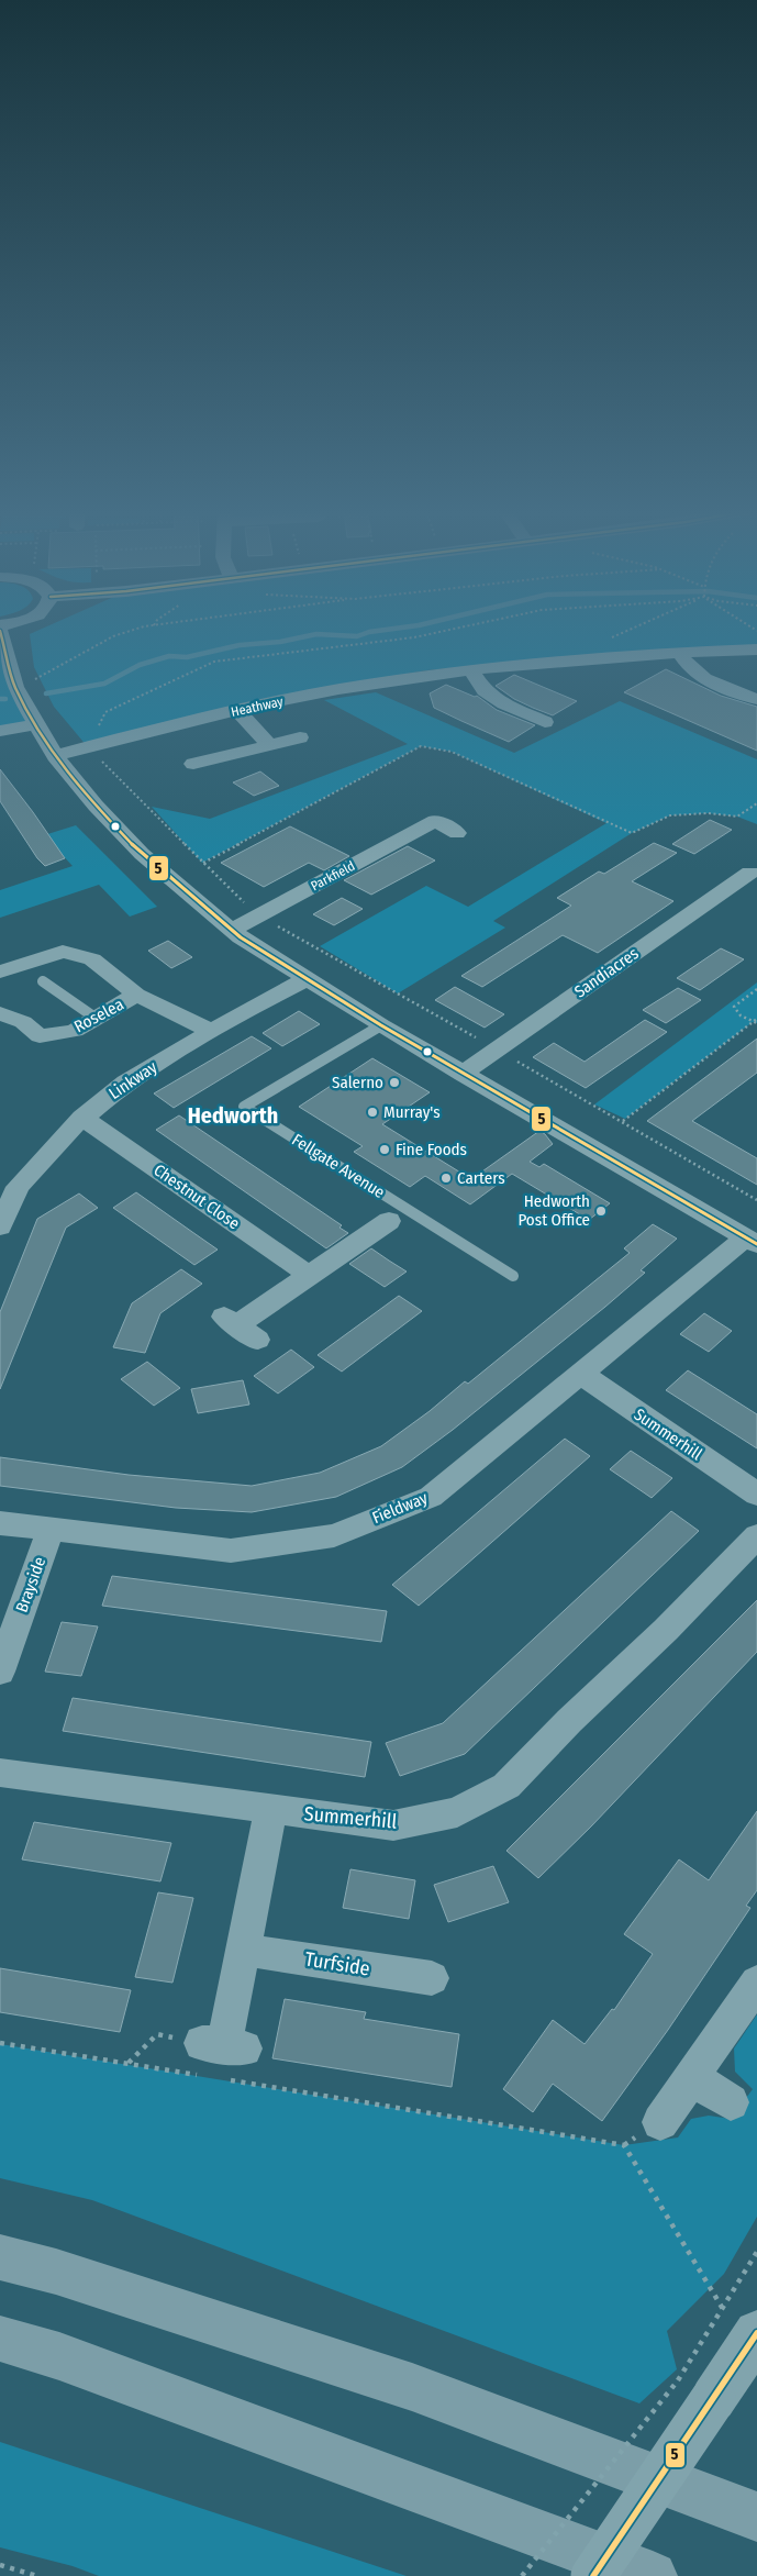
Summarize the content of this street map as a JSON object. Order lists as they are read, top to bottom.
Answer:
{
  "streets": {
    "street": [
      "Heathway",
      "Parkfield",
      "Sandiacres",
      "Roselea",
      "Linkway",
      "Chestnut Close",
      "Summerhill",
      "Fieldway",
      "Brayside",
      "Turfside"
    ],
    "lane": ["Fellgate Avenue"]
  },
  "crossings": [
    ["Roselea", "Linkway"],
    ["Linkway", "Chestnut Close"],
    ["Summerhill", "Fieldway"],
    ["Fieldway", "Brayside"]
  ],
  "districts": ["Hedworth"],
  "places": [
    "Salerno",
    "Murray's",
    "Fine Foods",
    "Carters",
    "Hedworth Post Office"
  ],
  "lines": ["transit line 5"]
}
